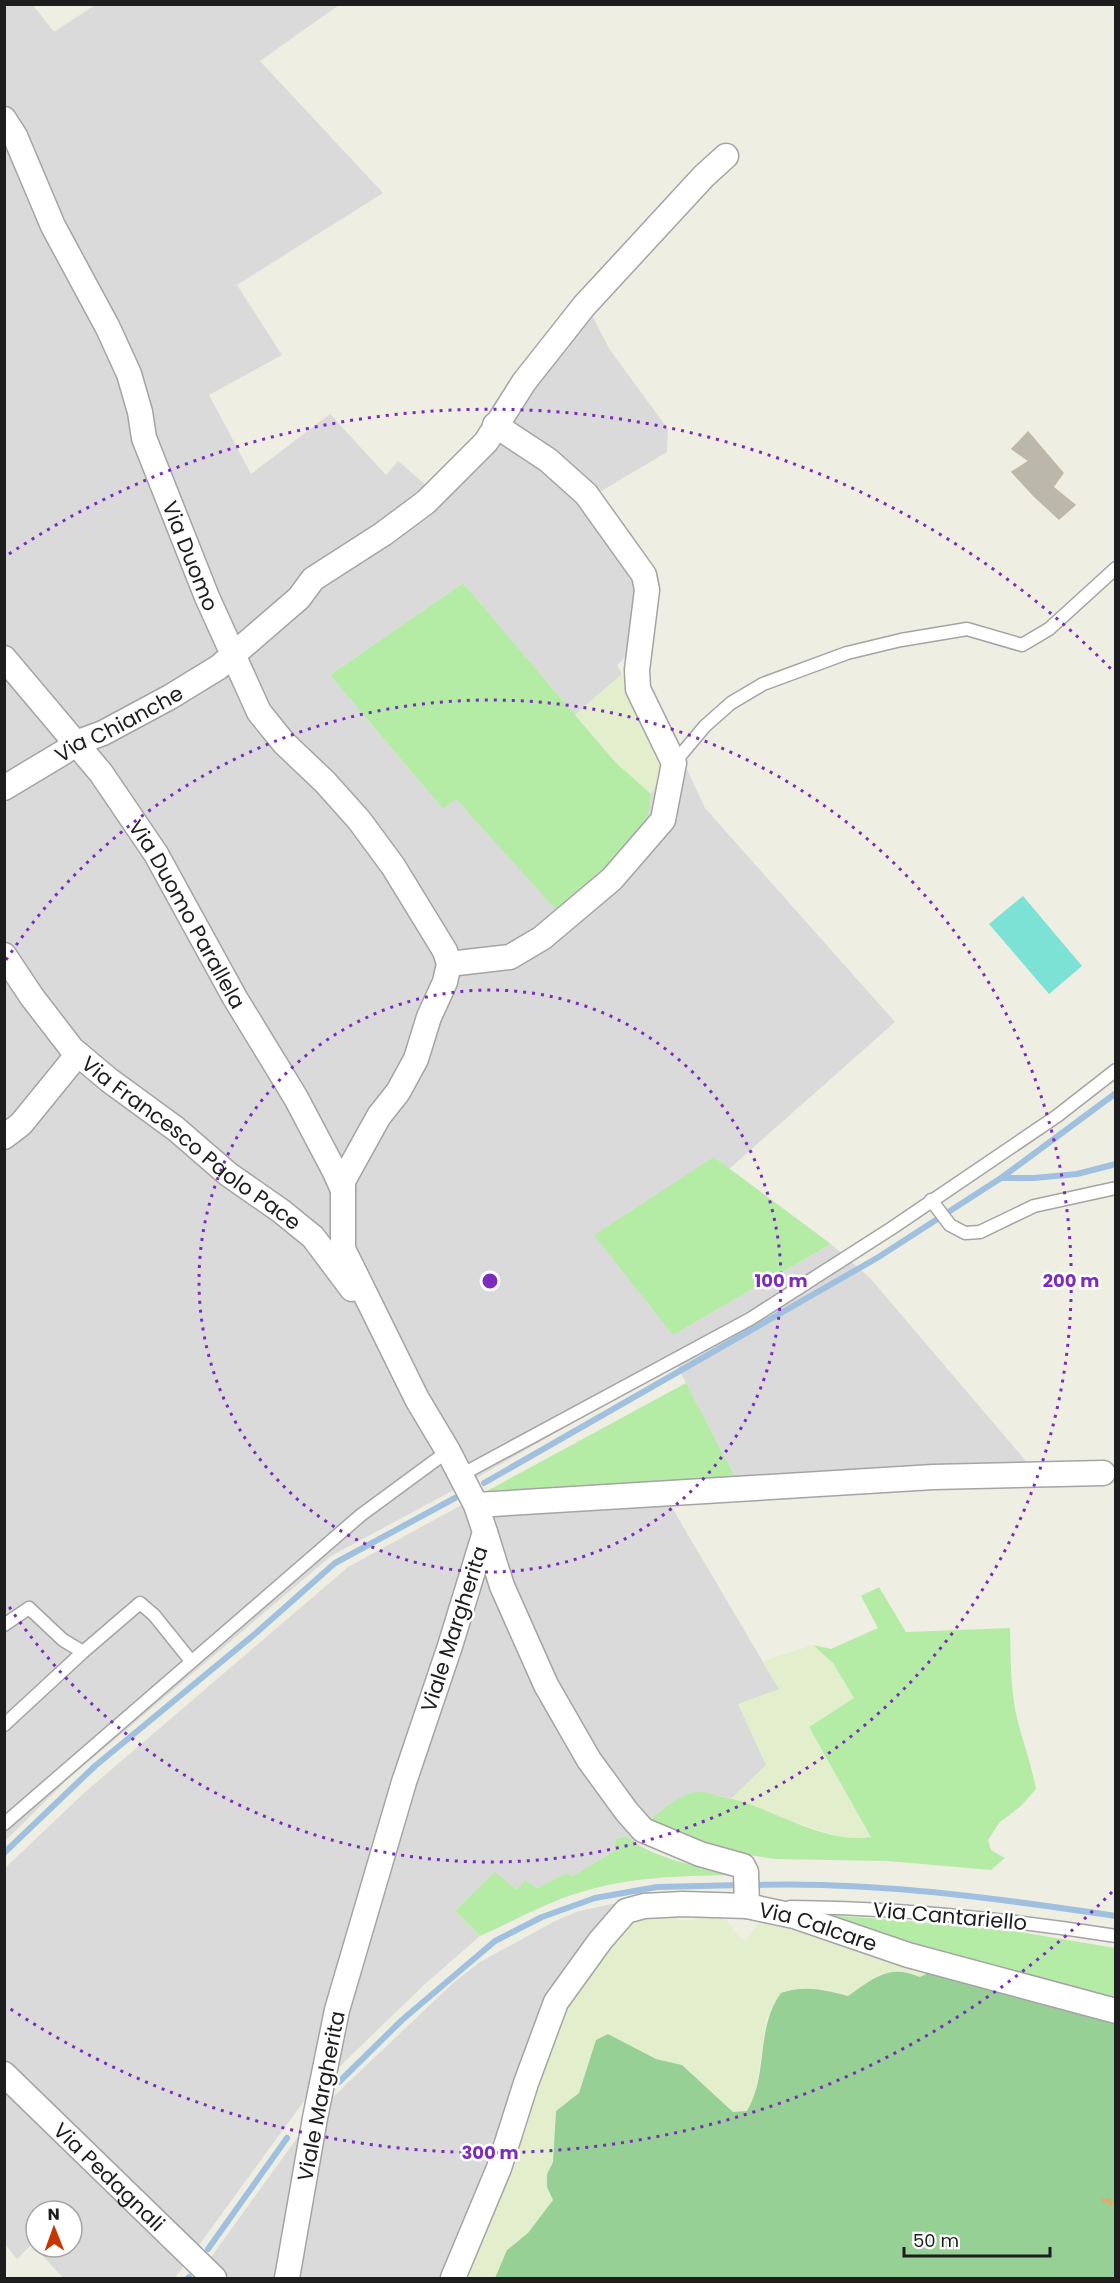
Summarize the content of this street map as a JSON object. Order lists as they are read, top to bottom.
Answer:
{
  "streets": {
    "street": [
      "Via Duomo",
      "Via Chianche",
      "Via Duomo Parallela",
      "Via Francesco Paolo Pace",
      "Viale Margherita",
      "Via Calcare",
      "Via Pedagnali"
    ],
    "lane": ["Via Cantariello"]
  },
  "crossings": [
    ["Via Duomo", "Via Chianche"],
    ["Via Duomo", "Viale Margherita"],
    ["Via Chianche", "Via Duomo Parallela"],
    ["Via Duomo Parallela", "Viale Margherita"],
    ["Via Francesco Paolo Pace", "Viale Margherita"],
    ["Viale Margherita", "Via Calcare"],
    ["Via Cantariello", "Via Calcare"]
  ],
  "scale_bar": "50 m",
  "north": "top",
  "rings": ["100 m", "200 m", "300 m"]
}
